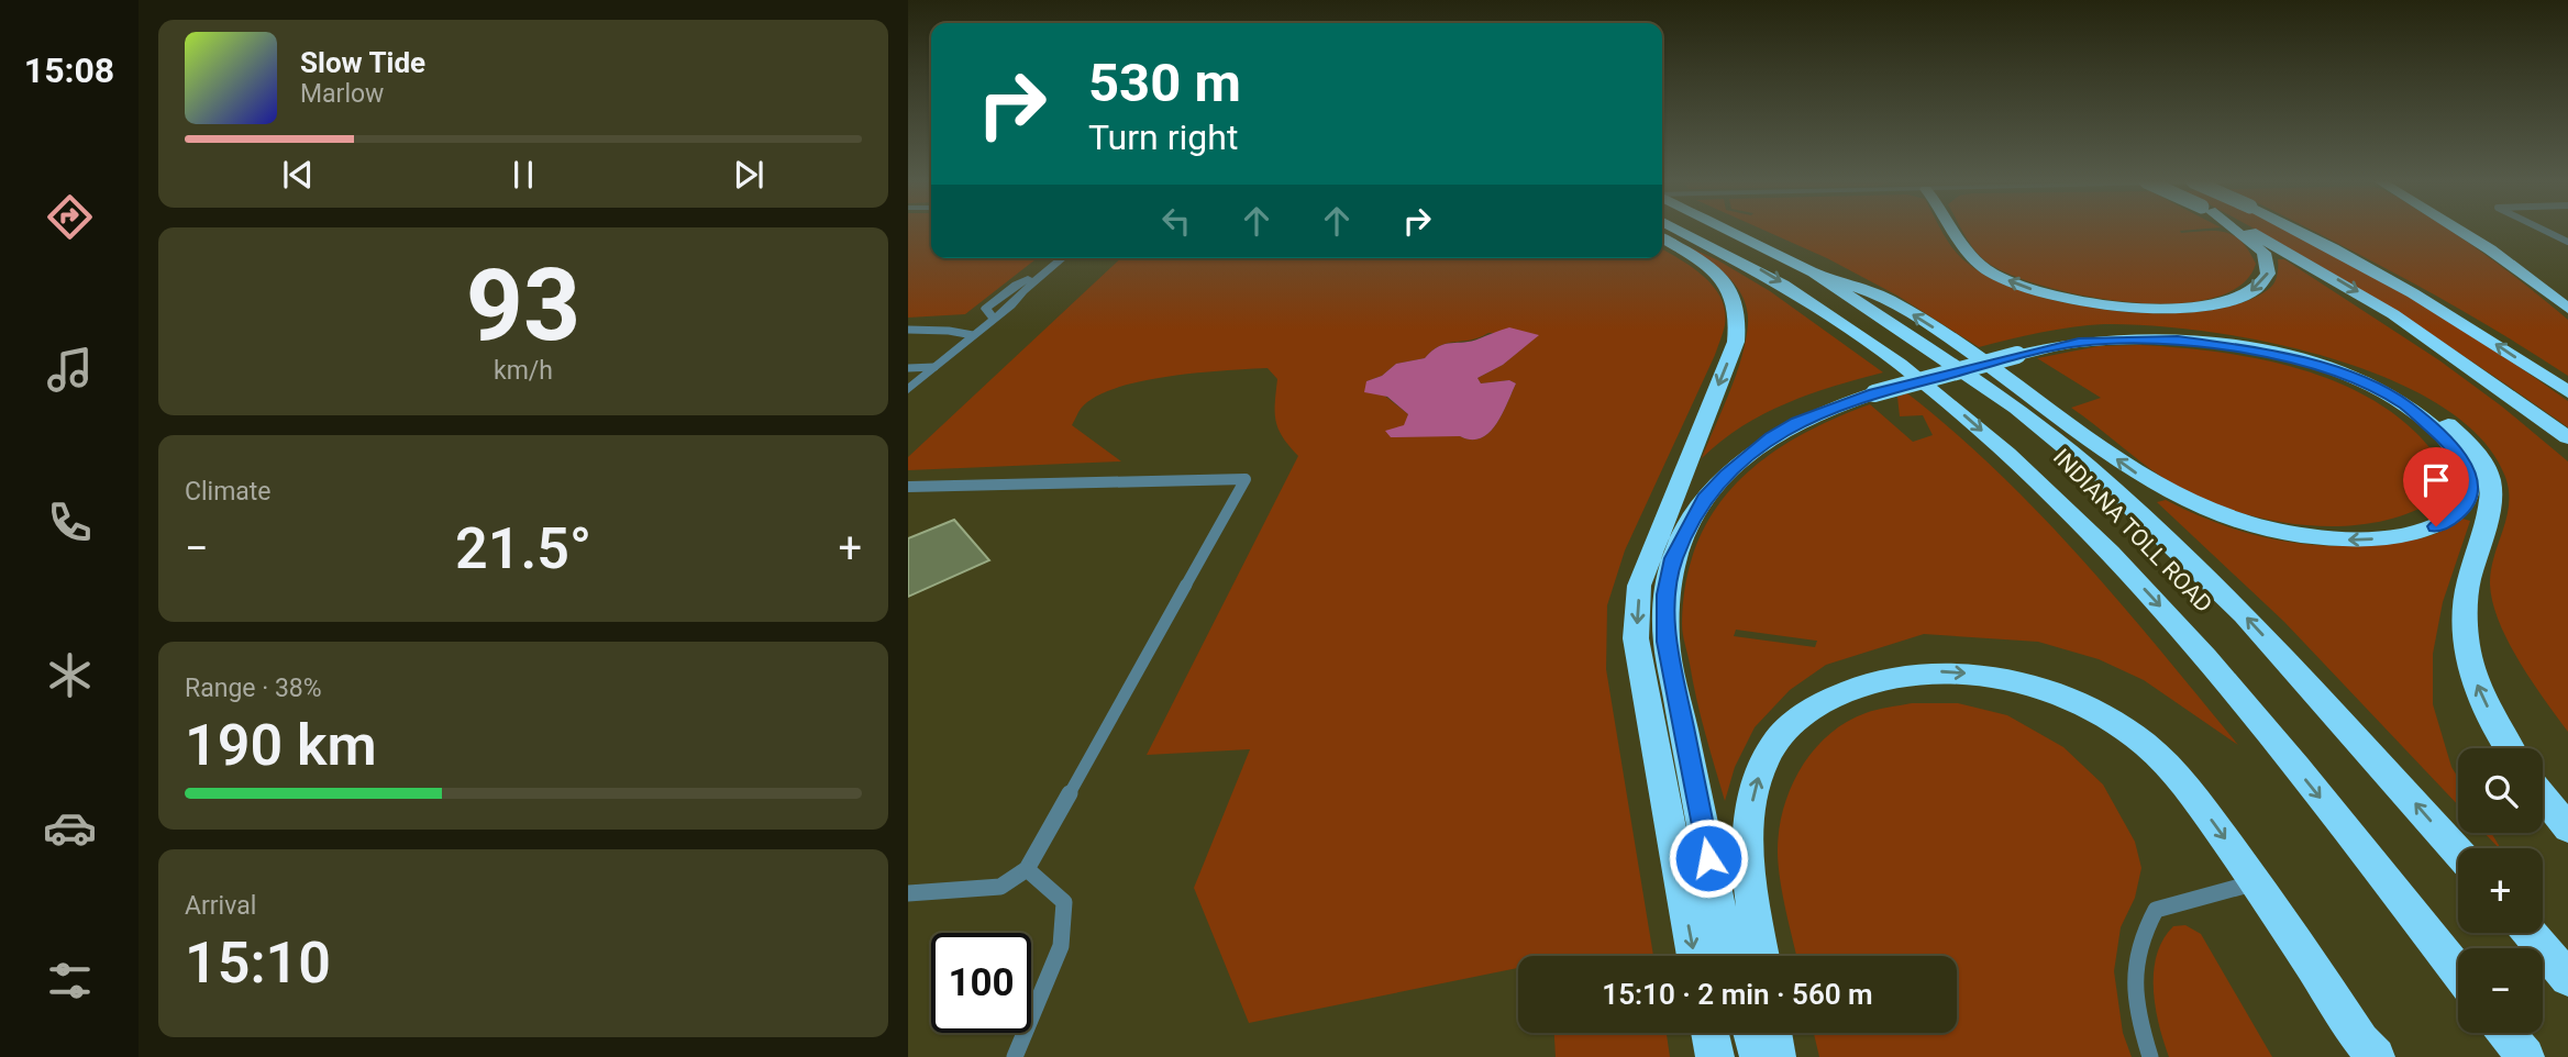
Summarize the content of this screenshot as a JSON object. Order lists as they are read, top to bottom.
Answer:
{
  "streets": {
    "highway": ["INDIANA TOLL ROAD"]
  },
  "page": {
    "tabs": "15:08",
    "turn": ["530 m", "Turn right"],
    "song": ["Slow Tide", "Marlow"],
    "tile": [
      ["93", "km/h"],
      "Climate",
      ["Range · 38%", "190 km"],
      ["Arrival", "15:10"]
    ],
    "heat": ["−", "21.5°", "+"],
    "map_buttons": ["+", "−"],
    "limit": "100",
    "trip": "15:10 · 2 min · 560 m"
  }
}
